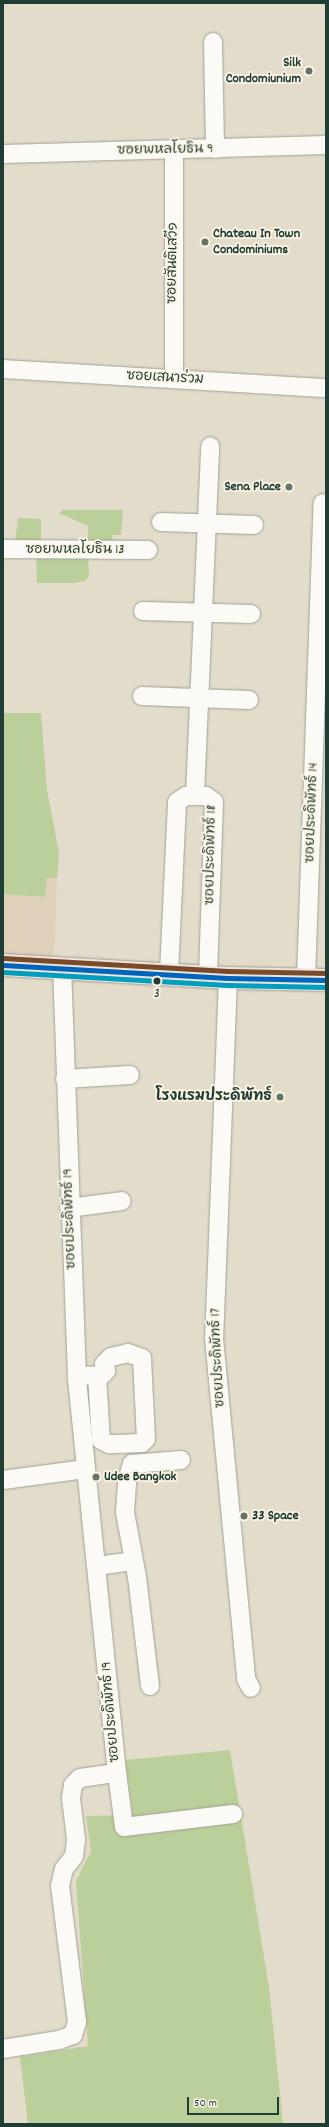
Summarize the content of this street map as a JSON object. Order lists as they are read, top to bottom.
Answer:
{
  "streets": {
    "street": [
      "ซอยพหลโยธิน 9",
      "ซอยสันติเสวี๑",
      "ซอยเสนาร่วม",
      "ซอยพหลโยธิน 13",
      "ซอยประดิพัทธ์ 14",
      "ซอยประดิพัทธ์ 18",
      "ซอยประดิพัทธ์ 19",
      "ซอยประดิพัทธ์ 17"
    ]
  },
  "crossings": [
    ["ซอยพหลโยธิน 9", "ซอยสันติเสวี๑"],
    ["ซอยสันติเสวี๑", "ซอยเสนาร่วม"],
    ["ซอยประดิพัทธ์ 18", "ซอยประดิพัทธ์ 17"]
  ],
  "places": [
    "Silk Condomiunium",
    "Chateau In Town Condominiums",
    "Sena Place",
    "3",
    "โรงแรมประดิพัทธ์",
    "Udee Bangkok",
    "33 Space"
  ],
  "scale_bar": "50 m"
}
